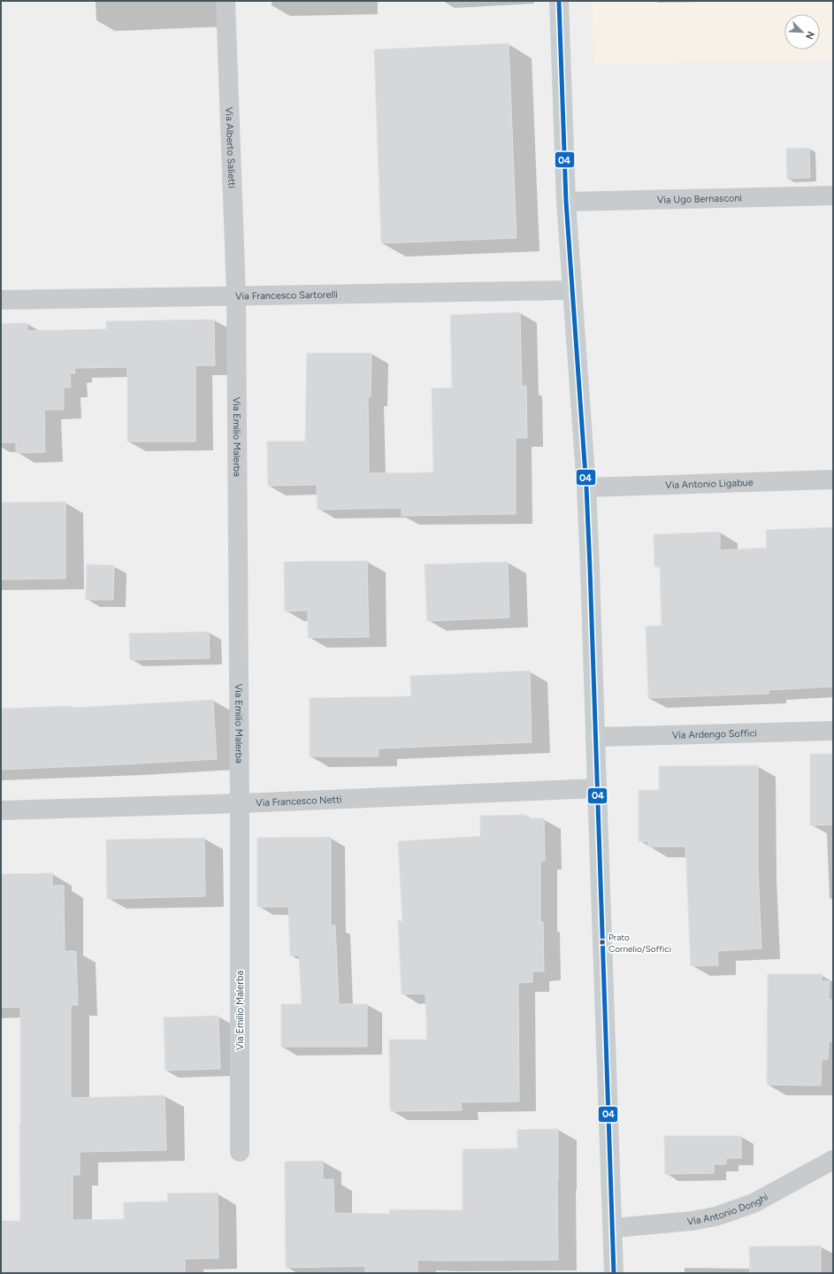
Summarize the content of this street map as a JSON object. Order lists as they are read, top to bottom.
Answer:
{
  "streets": {
    "street": [
      "Via Alberto Salietti",
      "Via Ugo Bernasconi",
      "Via Francesco Sartorelli",
      "Via Emilio Malerba",
      "Via Antonio Ligabue",
      "Via Ardengo Soffici",
      "Via Francesco Netti",
      "Via Antonio Donghi"
    ]
  },
  "crossings": [
    ["Via Alberto Salietti", "Via Francesco Sartorelli"],
    ["Via Alberto Salietti", "Via Emilio Malerba"],
    ["Via Francesco Sartorelli", "Via Emilio Malerba"],
    ["Via Emilio Malerba", "Via Francesco Netti"]
  ],
  "places": ["Prato Cornelio/Soffici"],
  "lines": ["transit line 04"],
  "north": "bottom right"
}
